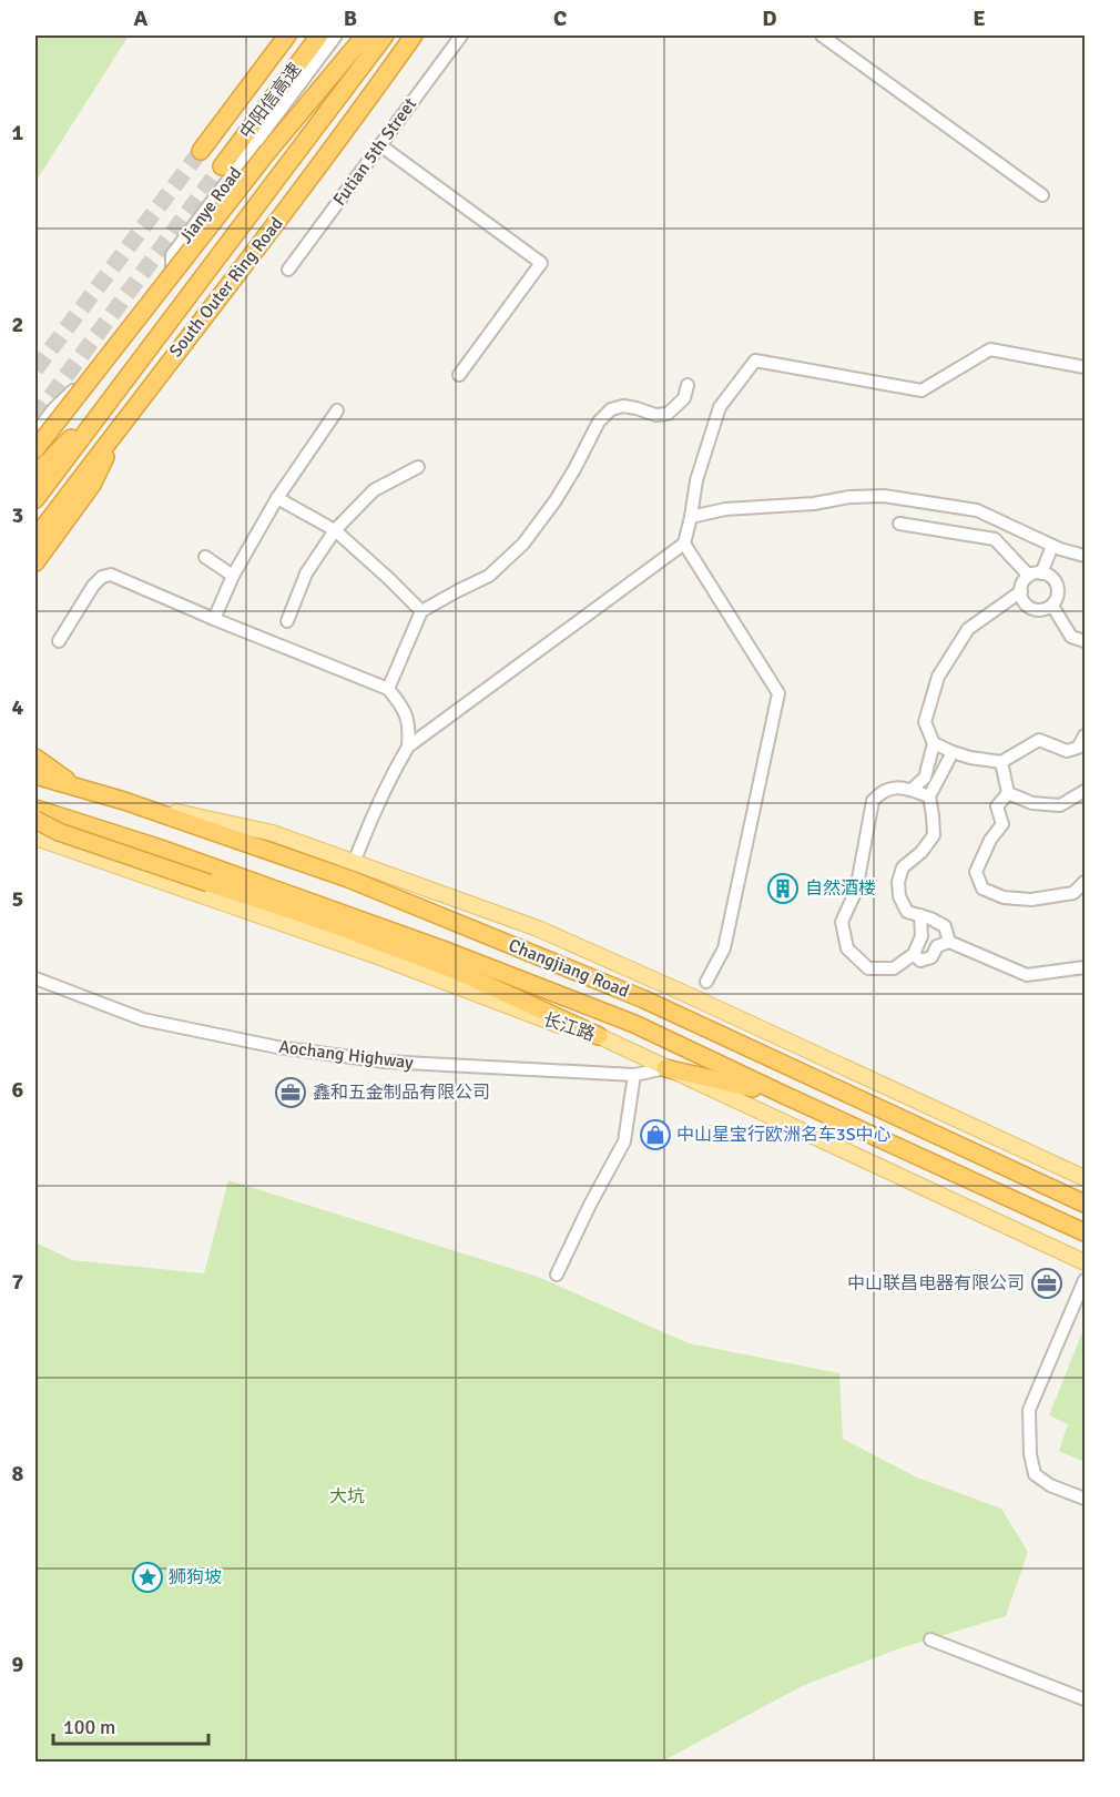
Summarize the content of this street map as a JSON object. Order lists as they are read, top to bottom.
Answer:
{
  "streets": {
    "highway": ["中阳信高速", "South Outer Ring Road", "Changjiang Road"],
    "main road": ["长江路"],
    "street": ["Futian 5th Street", "Jianye Road", "Aochang Highway"]
  },
  "crossings": [
    ["长江路", "Aochang Highway"]
  ],
  "parks": ["大坑"],
  "places": {
    "building": ["自然酒楼"],
    "office": ["鑫和五金制品有限公司", "中山联昌电器有限公司"],
    "shop": ["中山星宝行欧洲名车3S中心"],
    "place": ["狮狗坡"]
  },
  "scale_bar": "100 m",
  "grid": {
    "columns": [
      "A",
      "B",
      "C",
      "D",
      "E"
    ],
    "rows": [
      "1",
      "2",
      "3",
      "4",
      "5",
      "6",
      "7",
      "8",
      "9"
    ]
  }
}
